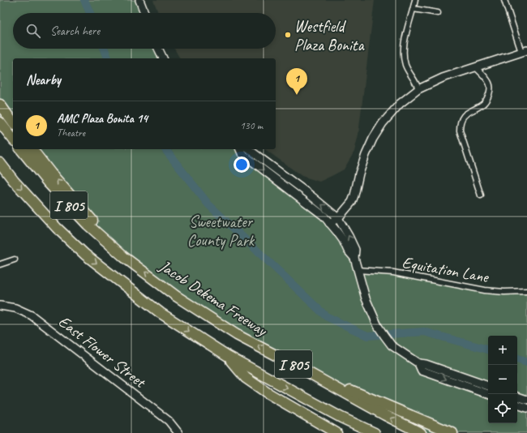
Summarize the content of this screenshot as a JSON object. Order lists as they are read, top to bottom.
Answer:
{
  "streets": {
    "highway": ["I 805", "Jacob Dekema Freeway"],
    "main road": ["East Flower Street"],
    "street": ["Equitation Lane"]
  },
  "parks": ["Sweetwater County Park"],
  "places": ["Westfield Plaza Bonita"],
  "page": {
    "search": "Search here",
    "heading": "Nearby",
    "pins": "1",
    "list": [
      {
        "mark": "1",
        "name": "AMC Plaza Bonita 14",
        "note": "Theatre",
        "value": "130 m"
      }
    ],
    "map_buttons": ["+", "−"]
  }
}
